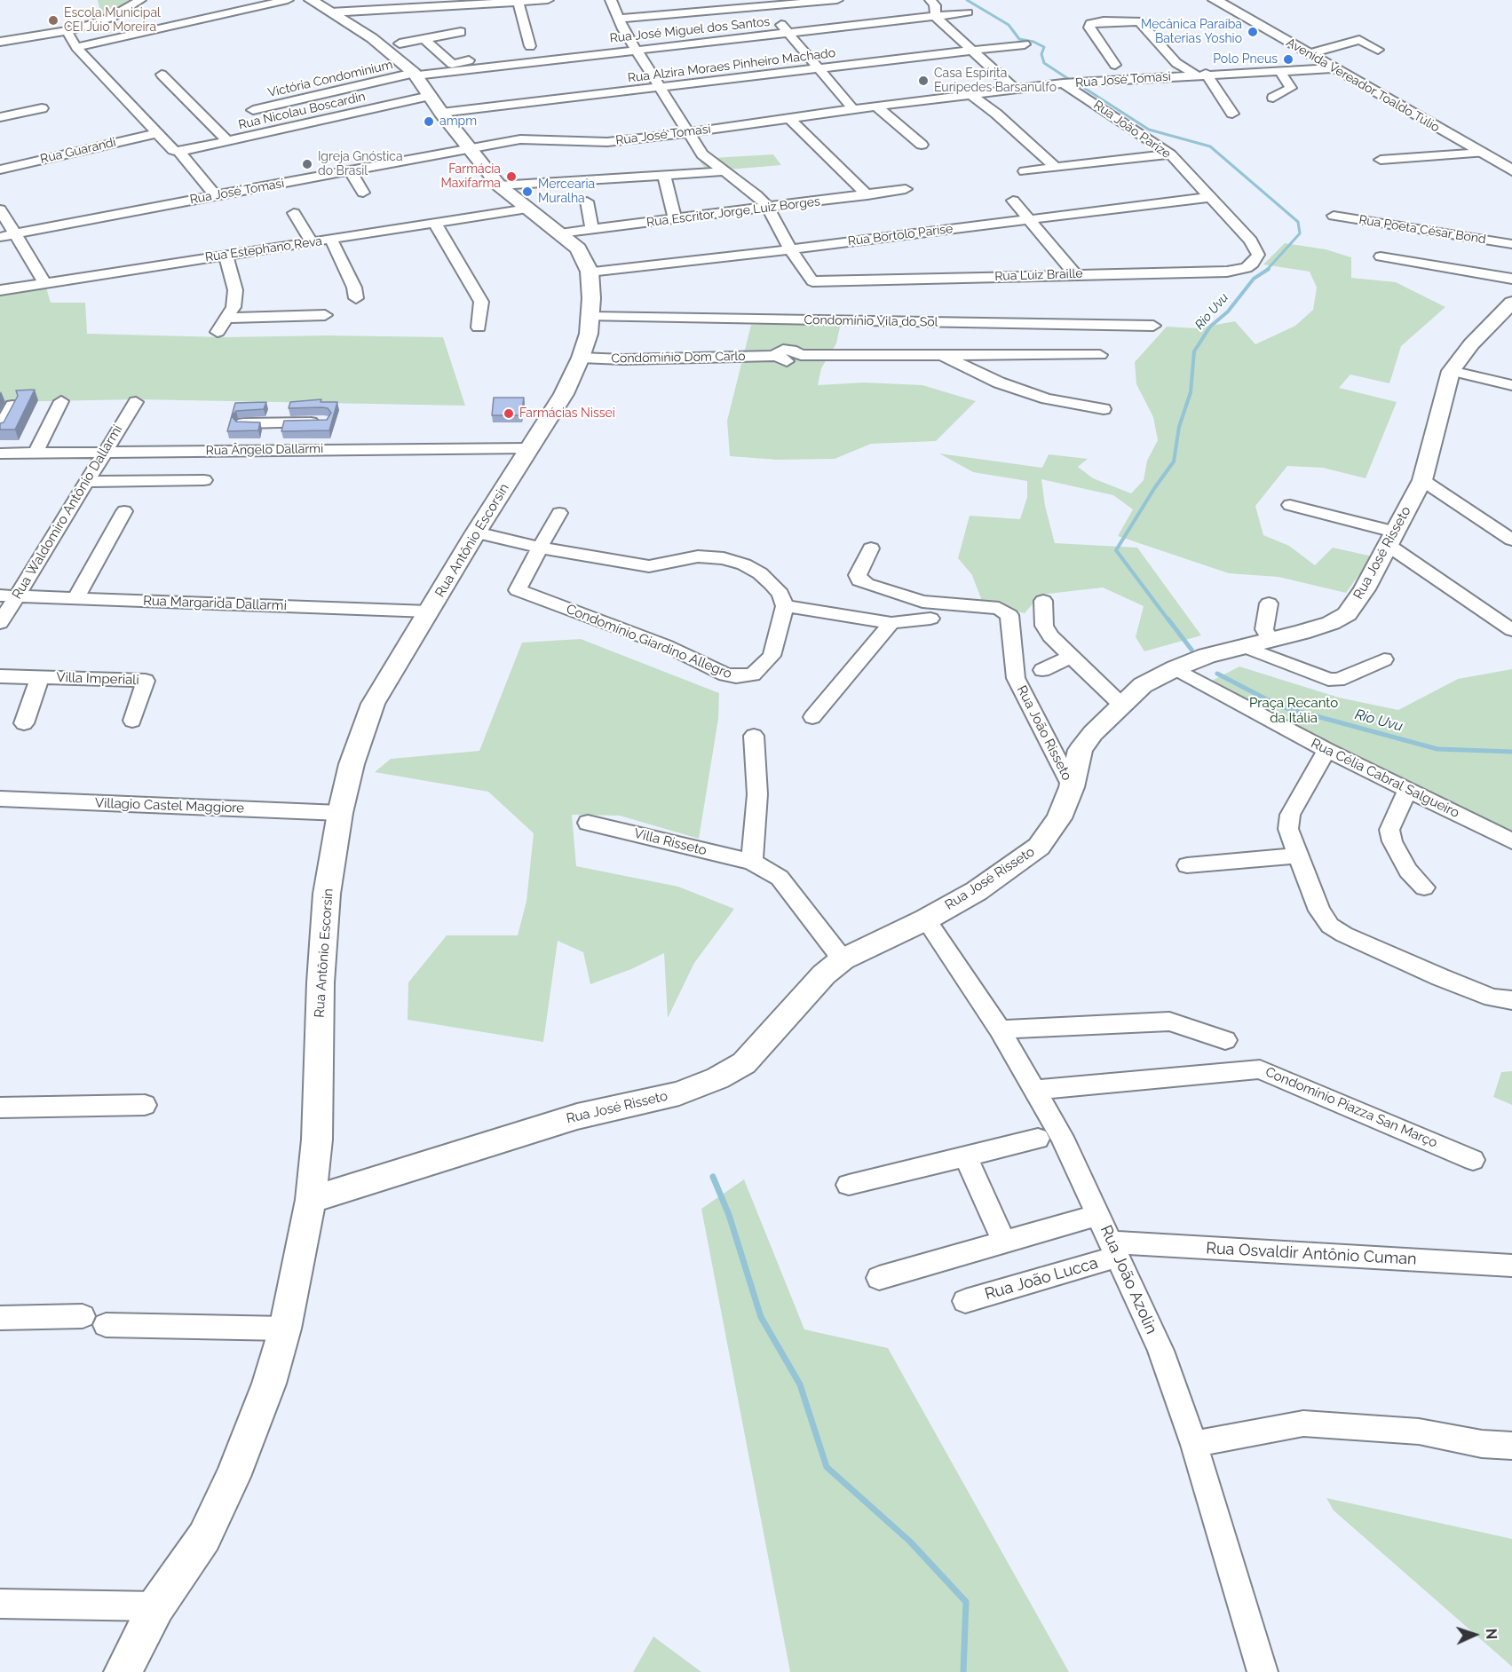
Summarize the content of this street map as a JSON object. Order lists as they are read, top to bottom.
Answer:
{
  "streets": {
    "main road": ["Avenida Vereador Toaldo Túlio", "Rua Antônio Escorsin", "Rua José Risseto"],
    "street": [
      "Rua José Miguel dos Santos",
      "Rua Alzira Moraes Pinheiro Machado",
      "Victória Condominium",
      "Rua José Tomasi",
      "Rua Nicolau Boscardin",
      "Rua João Parize",
      "Rua Guarandi",
      "Rua Escritor Jorge Luiz Borges",
      "Rua Poeta César Bond",
      "Rua Bortolo Parise",
      "Rua Estephano Reva",
      "Rua Luiz Braille",
      "Condomínio Vila do Sol",
      "Condomínio Dom Carlo",
      "Rua Ângelo Dallarmi",
      "Rua Waldomiro Antônio Dallarmi",
      "Rua Margarida Dallarmi",
      "Condomínio Giardino Allegro",
      "Villa Imperiali",
      "Rua João Risseto",
      "Rua Célia Cabral Salgueiro",
      "Villagio Castel Maggiore",
      "Villa Risseto",
      "Condomínio Piazza San Março",
      "Rua Osvaldir Antônio Cuman",
      "Rua João Lucca",
      "Rua João Azolin"
    ]
  },
  "crossings": [
    ["Rua José Miguel dos Santos", "Victória Condominium"],
    ["Rua José Miguel dos Santos", "Rua Antônio Escorsin"],
    ["Rua Alzira Moraes Pinheiro Machado", "Rua Antônio Escorsin"],
    ["Victória Condominium", "Rua Antônio Escorsin"],
    ["Rua José Tomasi", "Avenida Vereador Toaldo Túlio"],
    ["Rua José Tomasi", "Rua João Parize"],
    ["Rua José Tomasi", "Rua Antônio Escorsin"],
    ["Rua Nicolau Boscardin", "Rua Antônio Escorsin"],
    ["Rua João Parize", "Rua Bortolo Parise"],
    ["Rua João Parize", "Rua Luiz Braille"],
    ["Rua Escritor Jorge Luiz Borges", "Rua Antônio Escorsin"],
    ["Rua Bortolo Parise", "Rua Luiz Braille"],
    ["Rua Bortolo Parise", "Rua Antônio Escorsin"],
    ["Rua Estephano Reva", "Rua Antônio Escorsin"],
    ["Condomínio Vila do Sol", "Rua Antônio Escorsin"],
    ["Condomínio Dom Carlo", "Rua Antônio Escorsin"],
    ["Rua Ângelo Dallarmi", "Rua Waldomiro Antônio Dallarmi"],
    ["Rua Ângelo Dallarmi", "Rua Antônio Escorsin"],
    ["Rua Waldomiro Antônio Dallarmi", "Rua Margarida Dallarmi"],
    ["Rua Antônio Escorsin", "Rua José Risseto"],
    ["Rua Antônio Escorsin", "Rua Margarida Dallarmi"],
    ["Rua Antônio Escorsin", "Villagio Castel Maggiore"],
    ["Rua José Risseto", "Rua João Risseto"],
    ["Rua José Risseto", "Rua Célia Cabral Salgueiro"],
    ["Rua José Risseto", "Villa Risseto"],
    ["Rua José Risseto", "Rua João Azolin"],
    ["Condomínio Piazza San Março", "Rua João Azolin"],
    ["Rua Osvaldir Antônio Cuman", "Rua João Lucca"],
    ["Rua Osvaldir Antônio Cuman", "Rua João Azolin"],
    ["Rua João Lucca", "Rua João Azolin"]
  ],
  "water": ["Rio Uvu"],
  "parks": ["Praça Recanto da Itália"],
  "places": [
    "Escola Municipal CEI Júio Moreira",
    "Mecânica Paraíba Baterias Yoshio",
    "Polo Pneus",
    "Casa Espírita Eurípedes Barsanulfo",
    "ampm",
    "Igreja Gnóstica do Brasil",
    "Farmácia Maxifarma",
    "Mercearia Muralha",
    "Farmácias Nissei"
  ],
  "north": "right"
}
